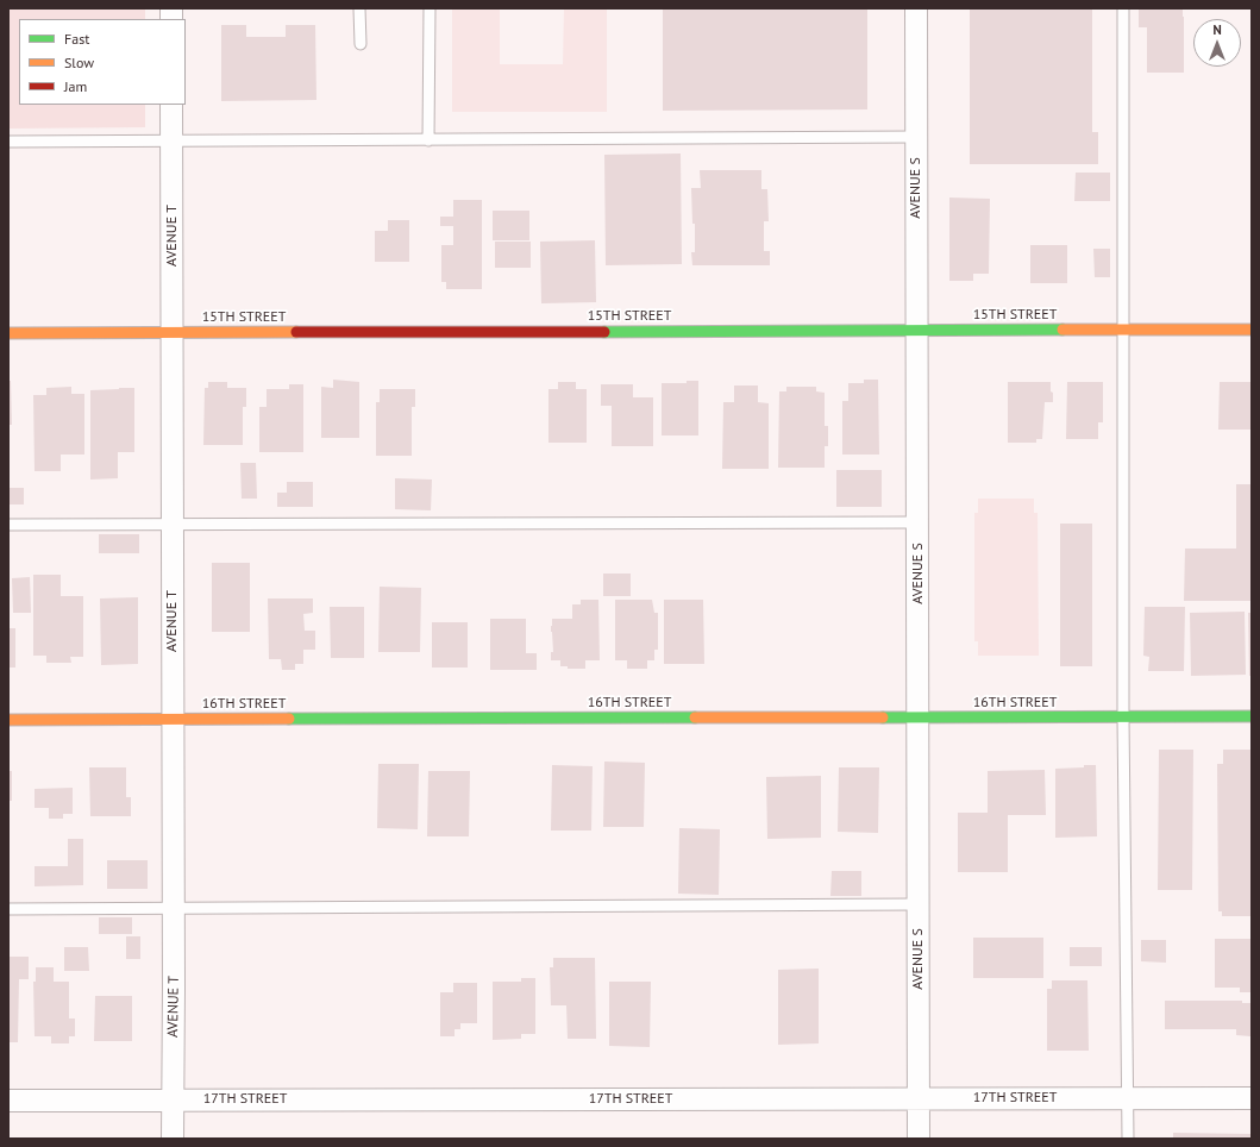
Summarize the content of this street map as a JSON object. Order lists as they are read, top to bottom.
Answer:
{
  "streets": {
    "street": [
      "AVENUE S",
      "AVENUE T",
      "15TH STREET",
      "16TH STREET",
      "17TH STREET"
    ]
  },
  "crossings": [
    ["AVENUE S", "15TH STREET"],
    ["AVENUE S", "16TH STREET"],
    ["AVENUE S", "17TH STREET"],
    ["AVENUE T", "15TH STREET"],
    ["AVENUE T", "16TH STREET"],
    ["AVENUE T", "17TH STREET"]
  ],
  "legend": ["Fast", "Slow", "Jam"],
  "north": "top"
}
